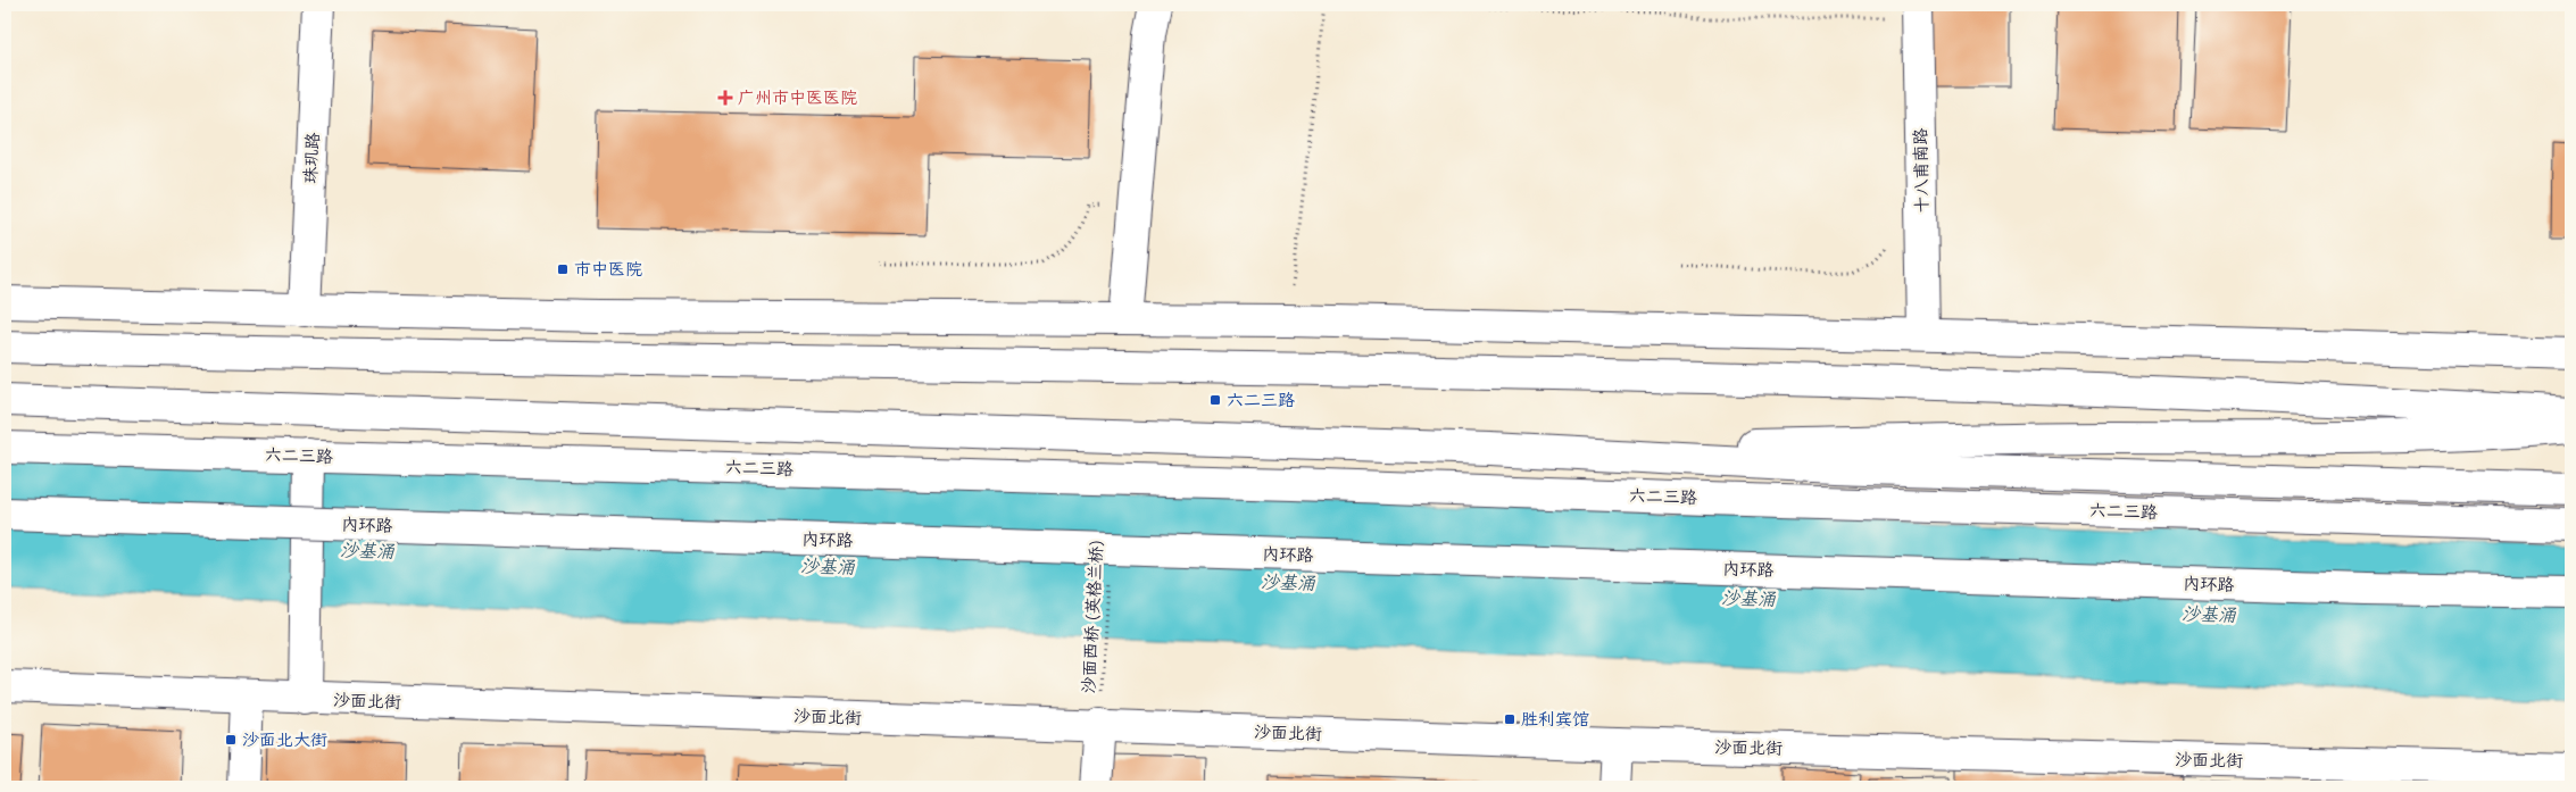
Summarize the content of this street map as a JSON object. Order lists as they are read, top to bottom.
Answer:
{
  "streets": {
    "main road": [
      "珠玑路",
      "十八甫南路",
      "六二三路",
      "内环路",
      "沙面北街"
    ],
    "path": ["沙面西桥 (英格兰桥)"]
  },
  "crossings": [
    ["沙面西桥 (英格兰桥)", "沙面北街"]
  ],
  "water": ["沙基涌"],
  "places": {
    "health": ["广州市中医医院"],
    "transit": [
      "市中医院",
      "六二三路",
      "胜利宾馆",
      "沙面北大街"
    ]
  }
}
